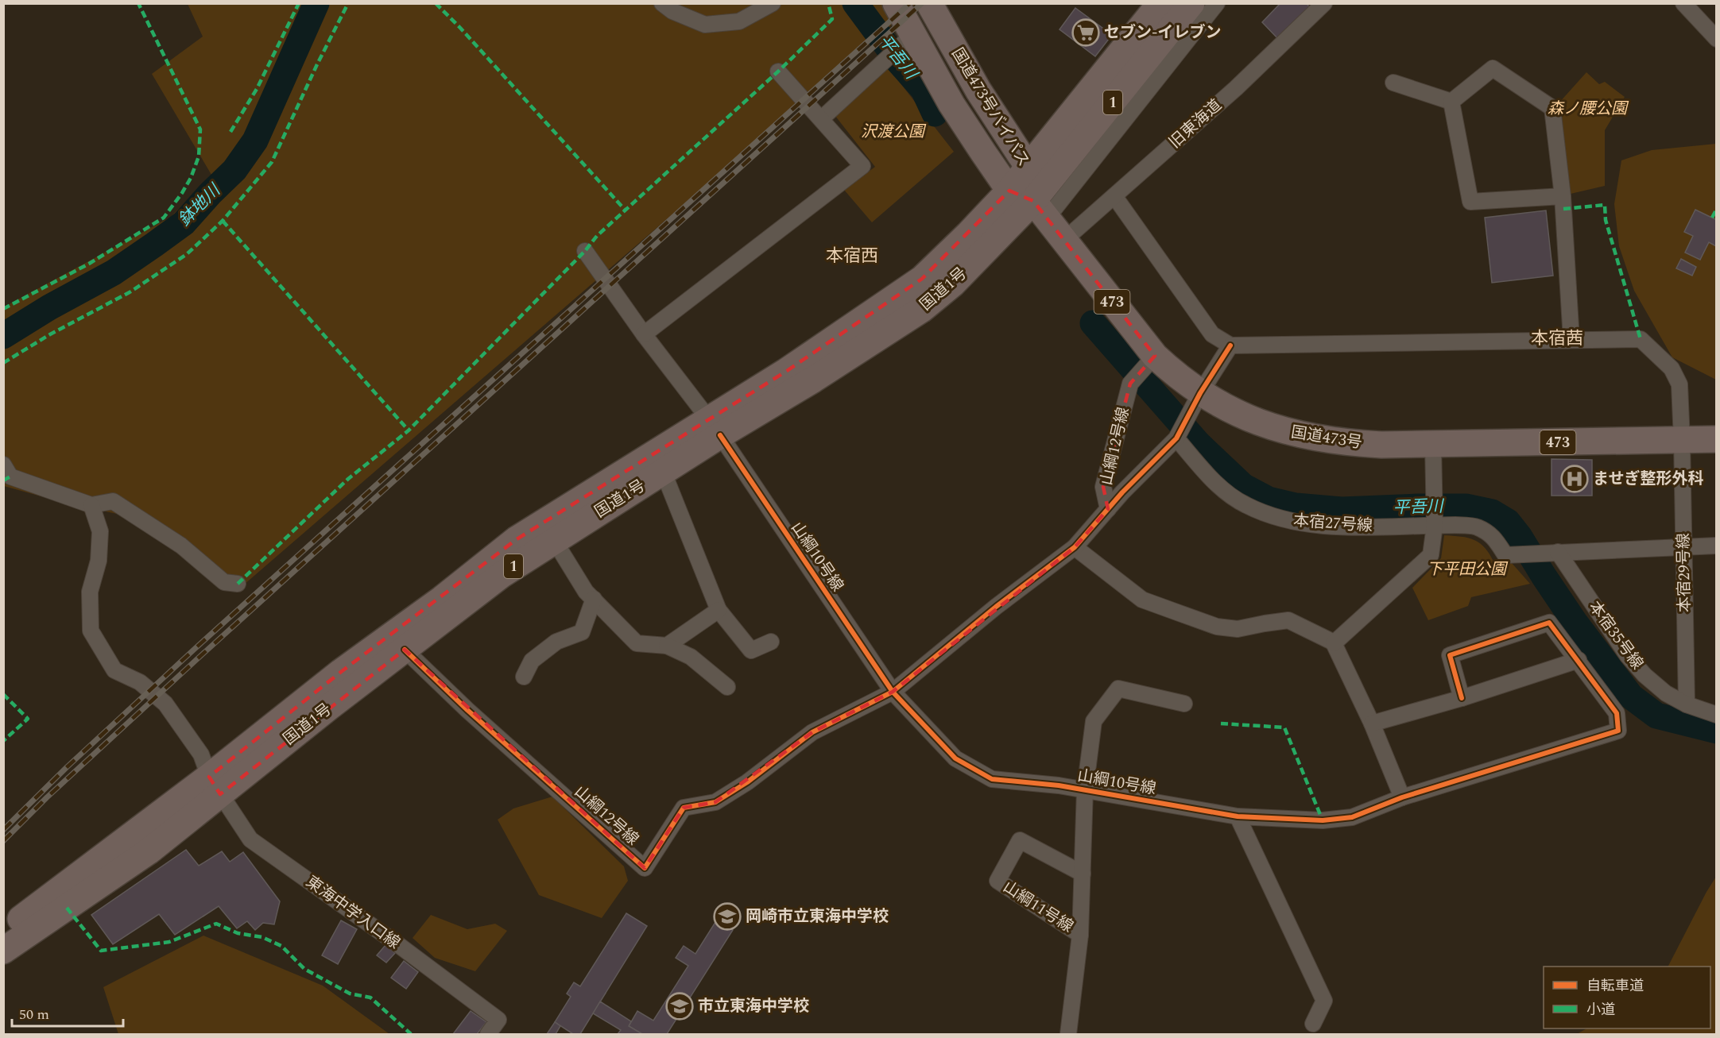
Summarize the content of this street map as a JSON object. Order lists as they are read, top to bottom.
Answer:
{
  "streets": {
    "highway": [
      "1",
      "国道473号バイパス",
      "国道1号",
      "473",
      "国道473号"
    ],
    "street": [
      "旧東海道",
      "山綱12号線",
      "本宿27号線",
      "山綱10号線",
      "本宿29号線",
      "本宿35号線",
      "山綱11号線",
      "東海中学入口線"
    ]
  },
  "crossings": [
    ["国道473号バイパス", "国道1号"],
    ["国道473号バイパス", "国道473号"],
    ["旧東海道", "国道473号"],
    ["国道1号", "国道473号"],
    ["国道1号", "山綱12号線"],
    ["国道1号", "山綱10号線"],
    ["国道1号", "東海中学入口線"],
    ["国道473号", "山綱12号線"],
    ["国道473号", "本宿29号線"],
    ["山綱12号線", "山綱10号線"],
    ["本宿27号線", "本宿35号線"],
    ["本宿29号線", "本宿35号線"]
  ],
  "districts": ["本宿西", "本宿茜"],
  "water": ["平吾川", "鉢地川"],
  "parks": ["森ノ腰公園", "沢渡公園", "下平田公園"],
  "places": {
    "supermarket": ["セブン-イレブン"],
    "hospital": ["ませぎ整形外科"],
    "school or university": ["岡崎市立東海中学校", "市立東海中学校"]
  },
  "legend": ["自転車道", "小道"],
  "scale_bar": "50 m"
}
